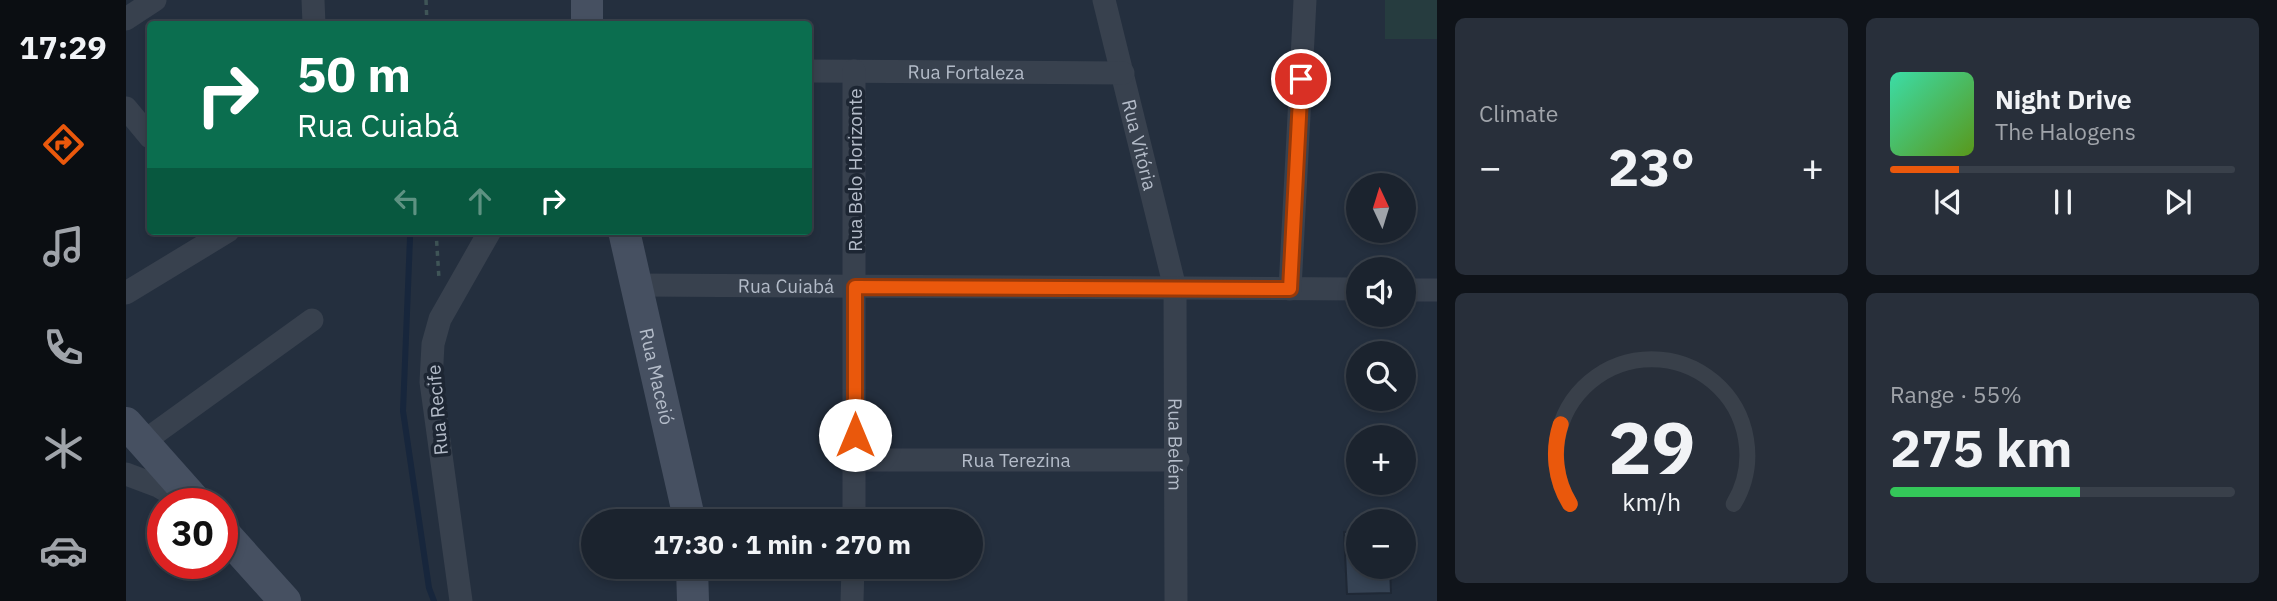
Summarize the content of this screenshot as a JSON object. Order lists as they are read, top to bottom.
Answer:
{
  "streets": {
    "main road": ["Rua Maceió"],
    "street": [
      "Rua Fortaleza",
      "Rua Vitória",
      "Rua Belo Horizonte",
      "Rua Cuiabá",
      "Rua Recife",
      "Rua Belém",
      "Rua Terezina"
    ]
  },
  "crossings": [
    ["Rua Fortaleza", "Rua Vitória"],
    ["Rua Fortaleza", "Rua Belo Horizonte"],
    ["Rua Vitória", "Rua Cuiabá"],
    ["Rua Vitória", "Rua Belém"],
    ["Rua Belo Horizonte", "Rua Cuiabá"],
    ["Rua Belo Horizonte", "Rua Terezina"],
    ["Rua Cuiabá", "Rua Maceió"],
    ["Rua Cuiabá", "Rua Belém"],
    ["Rua Belém", "Rua Terezina"]
  ],
  "north": "top",
  "page": {
    "tabs": "17:29",
    "tile": [
      "Climate",
      ["Range · 55%", "275 km"]
    ],
    "turn": ["50 m", "Rua Cuiabá"],
    "song": ["Night Drive", "The Halogens"],
    "heat": ["−", "23°", "+"],
    "map_buttons": ["+", "−"],
    "limit": "30",
    "trip": "17:30 · 1 min · 270 m",
    "gauge": ["29", "km/h"]
  }
}
